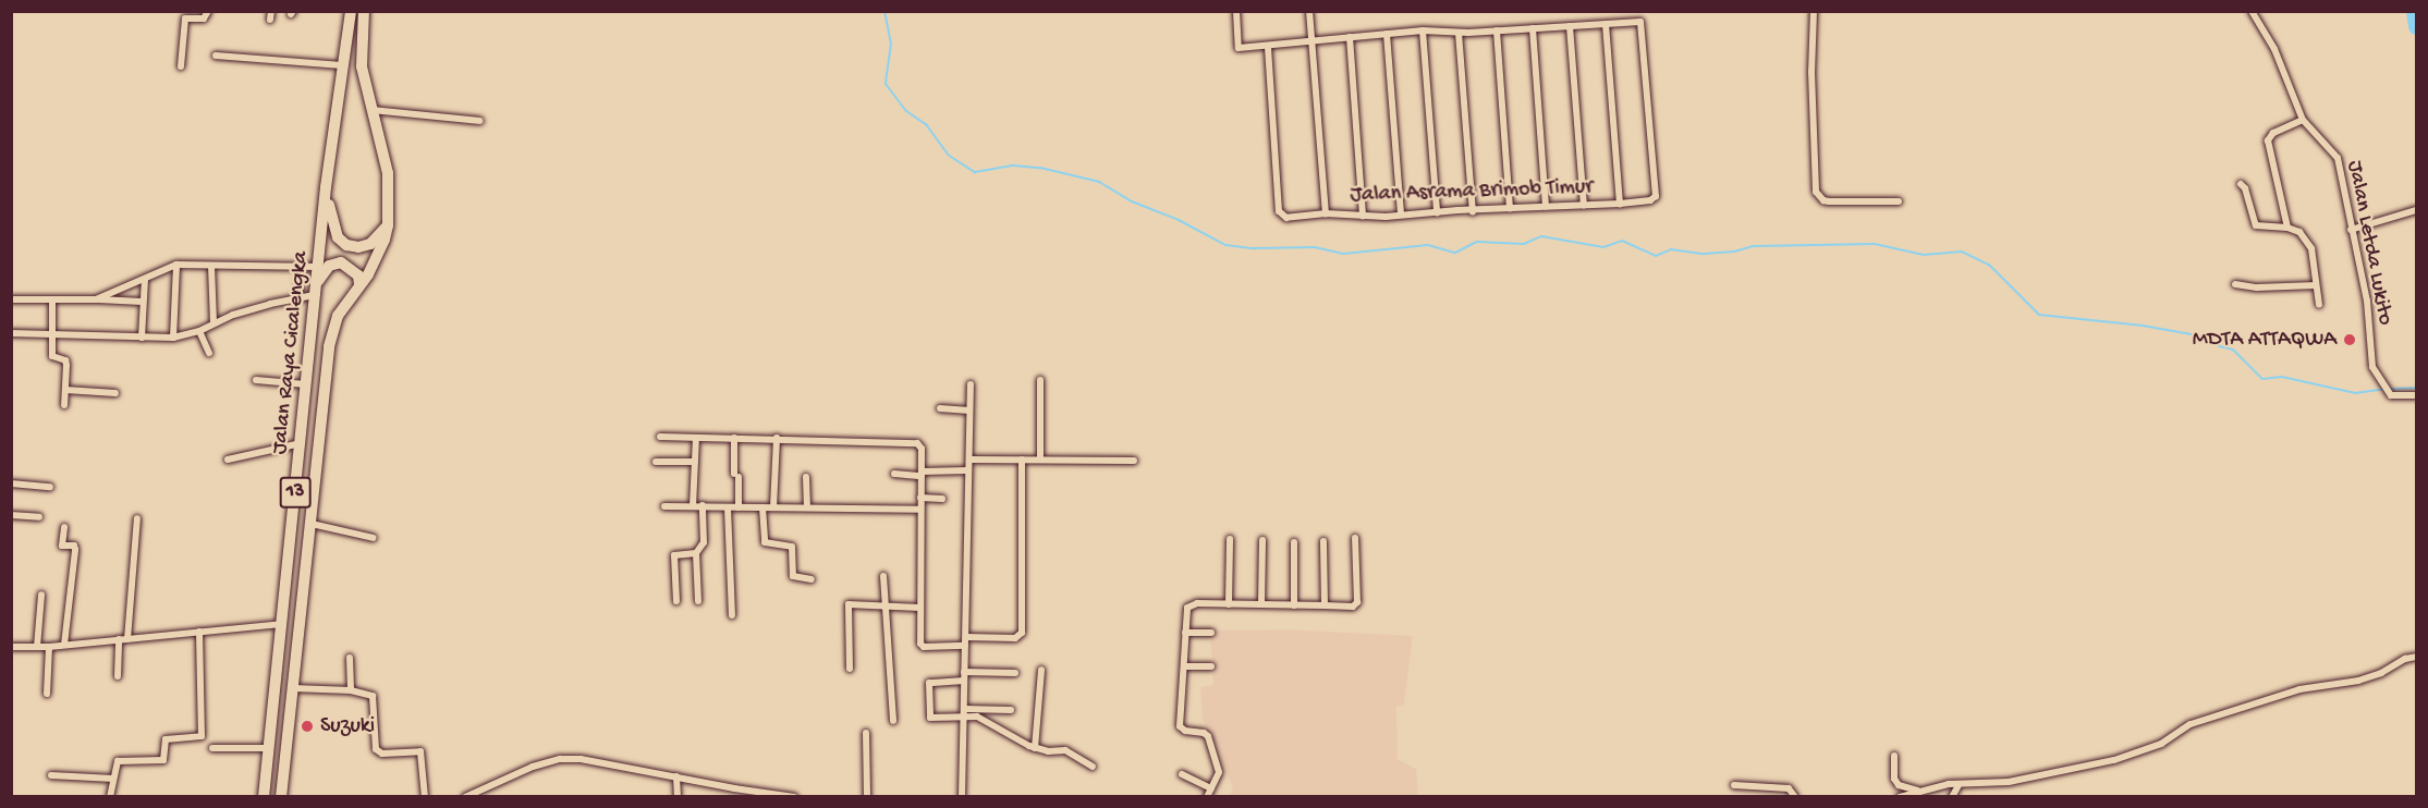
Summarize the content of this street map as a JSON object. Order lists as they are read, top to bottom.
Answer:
{
  "streets": {
    "highway": ["Jalan Raya Cicalengka", "13"],
    "street": ["Jalan Asrama Brimob Timur", "Jalan Letda Lukito"]
  },
  "crossings": [
    ["Jalan Raya Cicalengka", "13"]
  ],
  "places": ["MDTA ATTAQWA", "Suzuki"]
}
